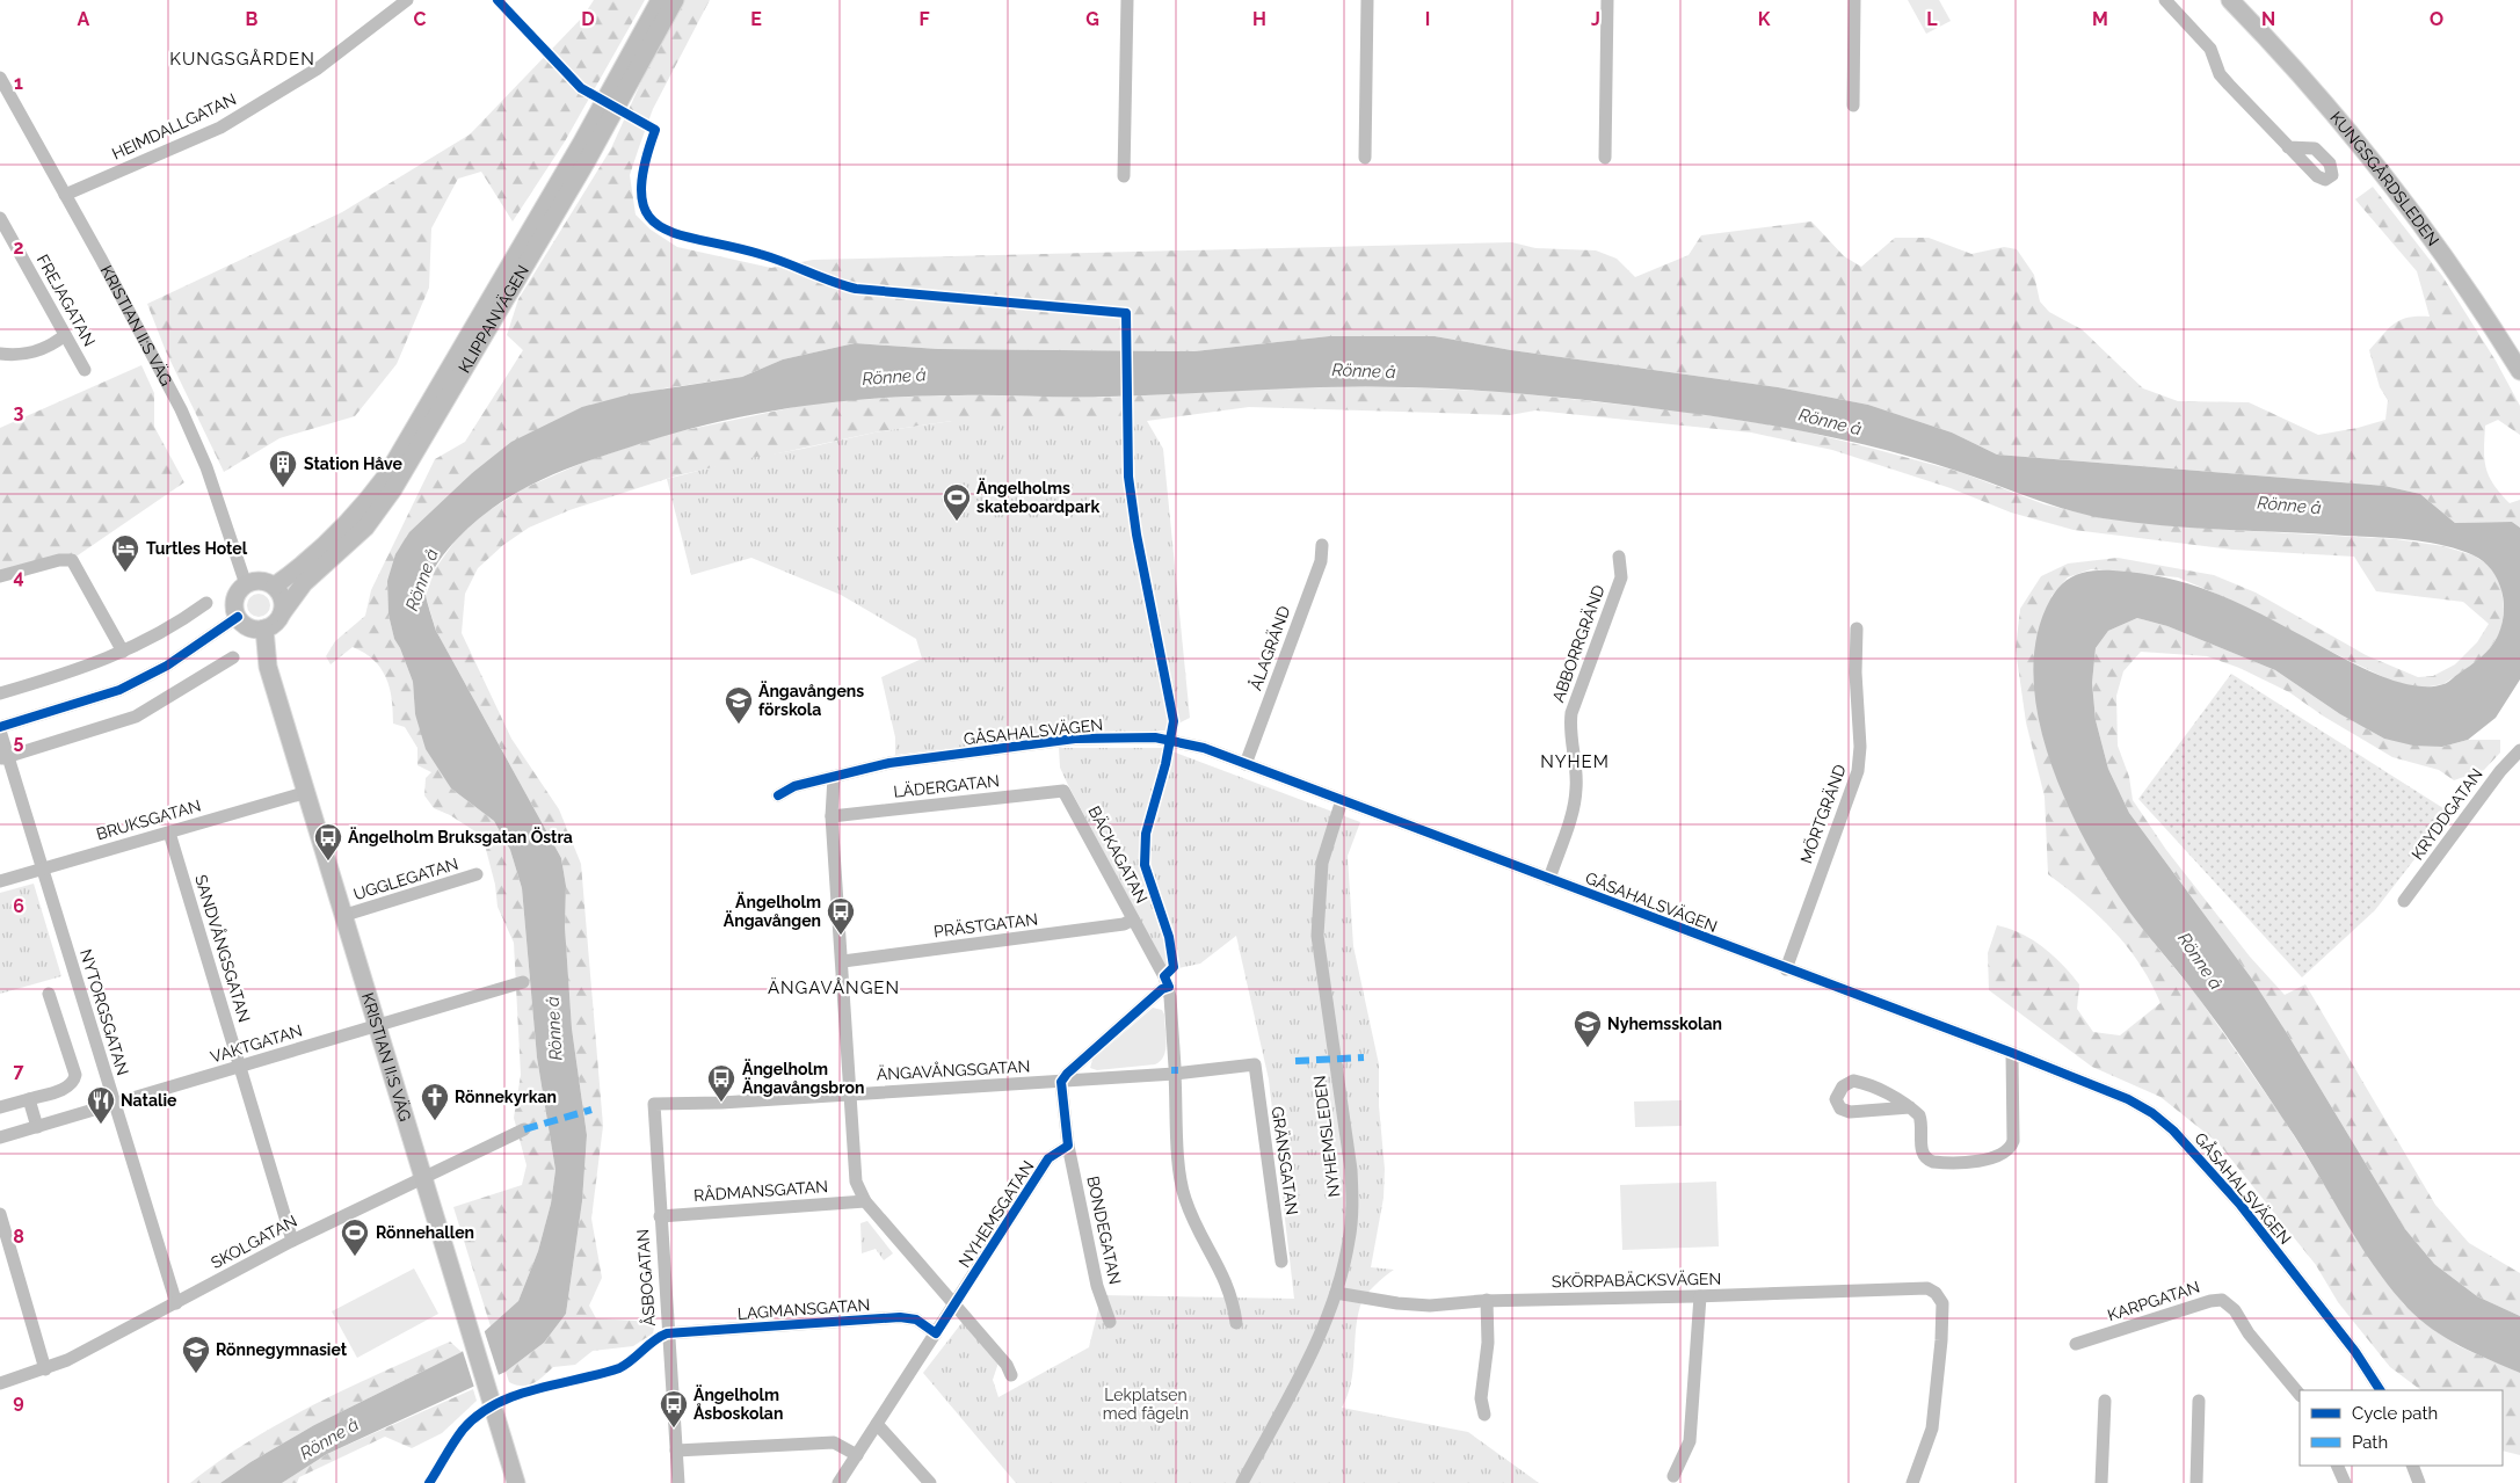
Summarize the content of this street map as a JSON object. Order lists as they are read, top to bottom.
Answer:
{
  "streets": {
    "main road": ["KUNGSGÅRDSLEDEN", "KLIPPANVÄGEN", "KRISTIAN II:S VÄG"],
    "street": [
      "HEIMDALLGATAN",
      "FREJAGATAN",
      "ABBORRGRÄND",
      "ÅLAGRÄND",
      "GÅSAHALSVÄGEN",
      "LÄDERGATAN",
      "MÖRTGRÄND",
      "KRYDDGATAN",
      "BRUKSGATAN",
      "BÄCKAGATAN",
      "UGGLEGATAN",
      "PRÄSTGATAN",
      "SANDVÅNGSGATAN",
      "NYTORGSGATAN",
      "VAKTGATAN",
      "ÄNGAVÅNGSGATAN",
      "NYHEMSLEDEN",
      "GRÄNSGATAN",
      "RÅDMANSGATAN",
      "NYHEMSGATAN",
      "BONDEGATAN",
      "SKOLGATAN",
      "ÅSBOGATAN",
      "SKÖRPABÄCKSVÄGEN",
      "KARPGATAN",
      "LAGMANSGATAN"
    ]
  },
  "crossings": [
    ["HEIMDALLGATAN", "KRISTIAN II:S VÄG"],
    ["KLIPPANVÄGEN", "KRISTIAN II:S VÄG"],
    ["KRISTIAN II:S VÄG", "BRUKSGATAN"],
    ["KRISTIAN II:S VÄG", "UGGLEGATAN"],
    ["KRISTIAN II:S VÄG", "VAKTGATAN"],
    ["KRISTIAN II:S VÄG", "SKOLGATAN"],
    ["ABBORRGRÄND", "GÅSAHALSVÄGEN"],
    ["ÅLAGRÄND", "GÅSAHALSVÄGEN"],
    ["GÅSAHALSVÄGEN", "MÖRTGRÄND"],
    ["GÅSAHALSVÄGEN", "NYHEMSLEDEN"],
    ["LÄDERGATAN", "BÄCKAGATAN"],
    ["BRUKSGATAN", "SANDVÅNGSGATAN"],
    ["BRUKSGATAN", "NYTORGSGATAN"],
    ["BÄCKAGATAN", "PRÄSTGATAN"],
    ["BÄCKAGATAN", "ÄNGAVÅNGSGATAN"],
    ["SANDVÅNGSGATAN", "VAKTGATAN"],
    ["SANDVÅNGSGATAN", "SKOLGATAN"],
    ["NYTORGSGATAN", "VAKTGATAN"],
    ["NYTORGSGATAN", "SKOLGATAN"],
    ["ÄNGAVÅNGSGATAN", "GRÄNSGATAN"],
    ["ÄNGAVÅNGSGATAN", "ÅSBOGATAN"],
    ["NYHEMSLEDEN", "SKÖRPABÄCKSVÄGEN"],
    ["RÅDMANSGATAN", "ÅSBOGATAN"],
    ["NYHEMSGATAN", "BONDEGATAN"],
    ["NYHEMSGATAN", "LAGMANSGATAN"],
    ["ÅSBOGATAN", "LAGMANSGATAN"]
  ],
  "districts": ["KUNGSGÅRDEN", "NYHEM", "ÄNGAVÅNGEN"],
  "water": ["Rönne å"],
  "parks": ["Lekplatsen med fågeln"],
  "places": {
    "building": ["Station Håve"],
    "sports": ["Ängelholms skateboardpark", "Rönnehallen"],
    "hotel": ["Turtles Hotel"],
    "school or university": ["Ängavångens förskola", "Nyhemsskolan", "Rönnegymnasiet"],
    "bus stop": [
      "Ängelholm Bruksgatan Östra",
      "Ängelholm Ängavången",
      "Ängelholm Ängavångsbron",
      "Ängelholm Åsboskolan"
    ],
    "church": ["Rönnekyrkan"],
    "restaurant": ["Natalie"]
  },
  "legend": ["Cycle path", "Path"],
  "grid": {
    "columns": [
      "A",
      "B",
      "C",
      "D",
      "E",
      "F",
      "G",
      "H",
      "I",
      "J",
      "K",
      "L",
      "M",
      "N",
      "O"
    ],
    "rows": [
      "1",
      "2",
      "3",
      "4",
      "5",
      "6",
      "7",
      "8",
      "9"
    ]
  }
}
